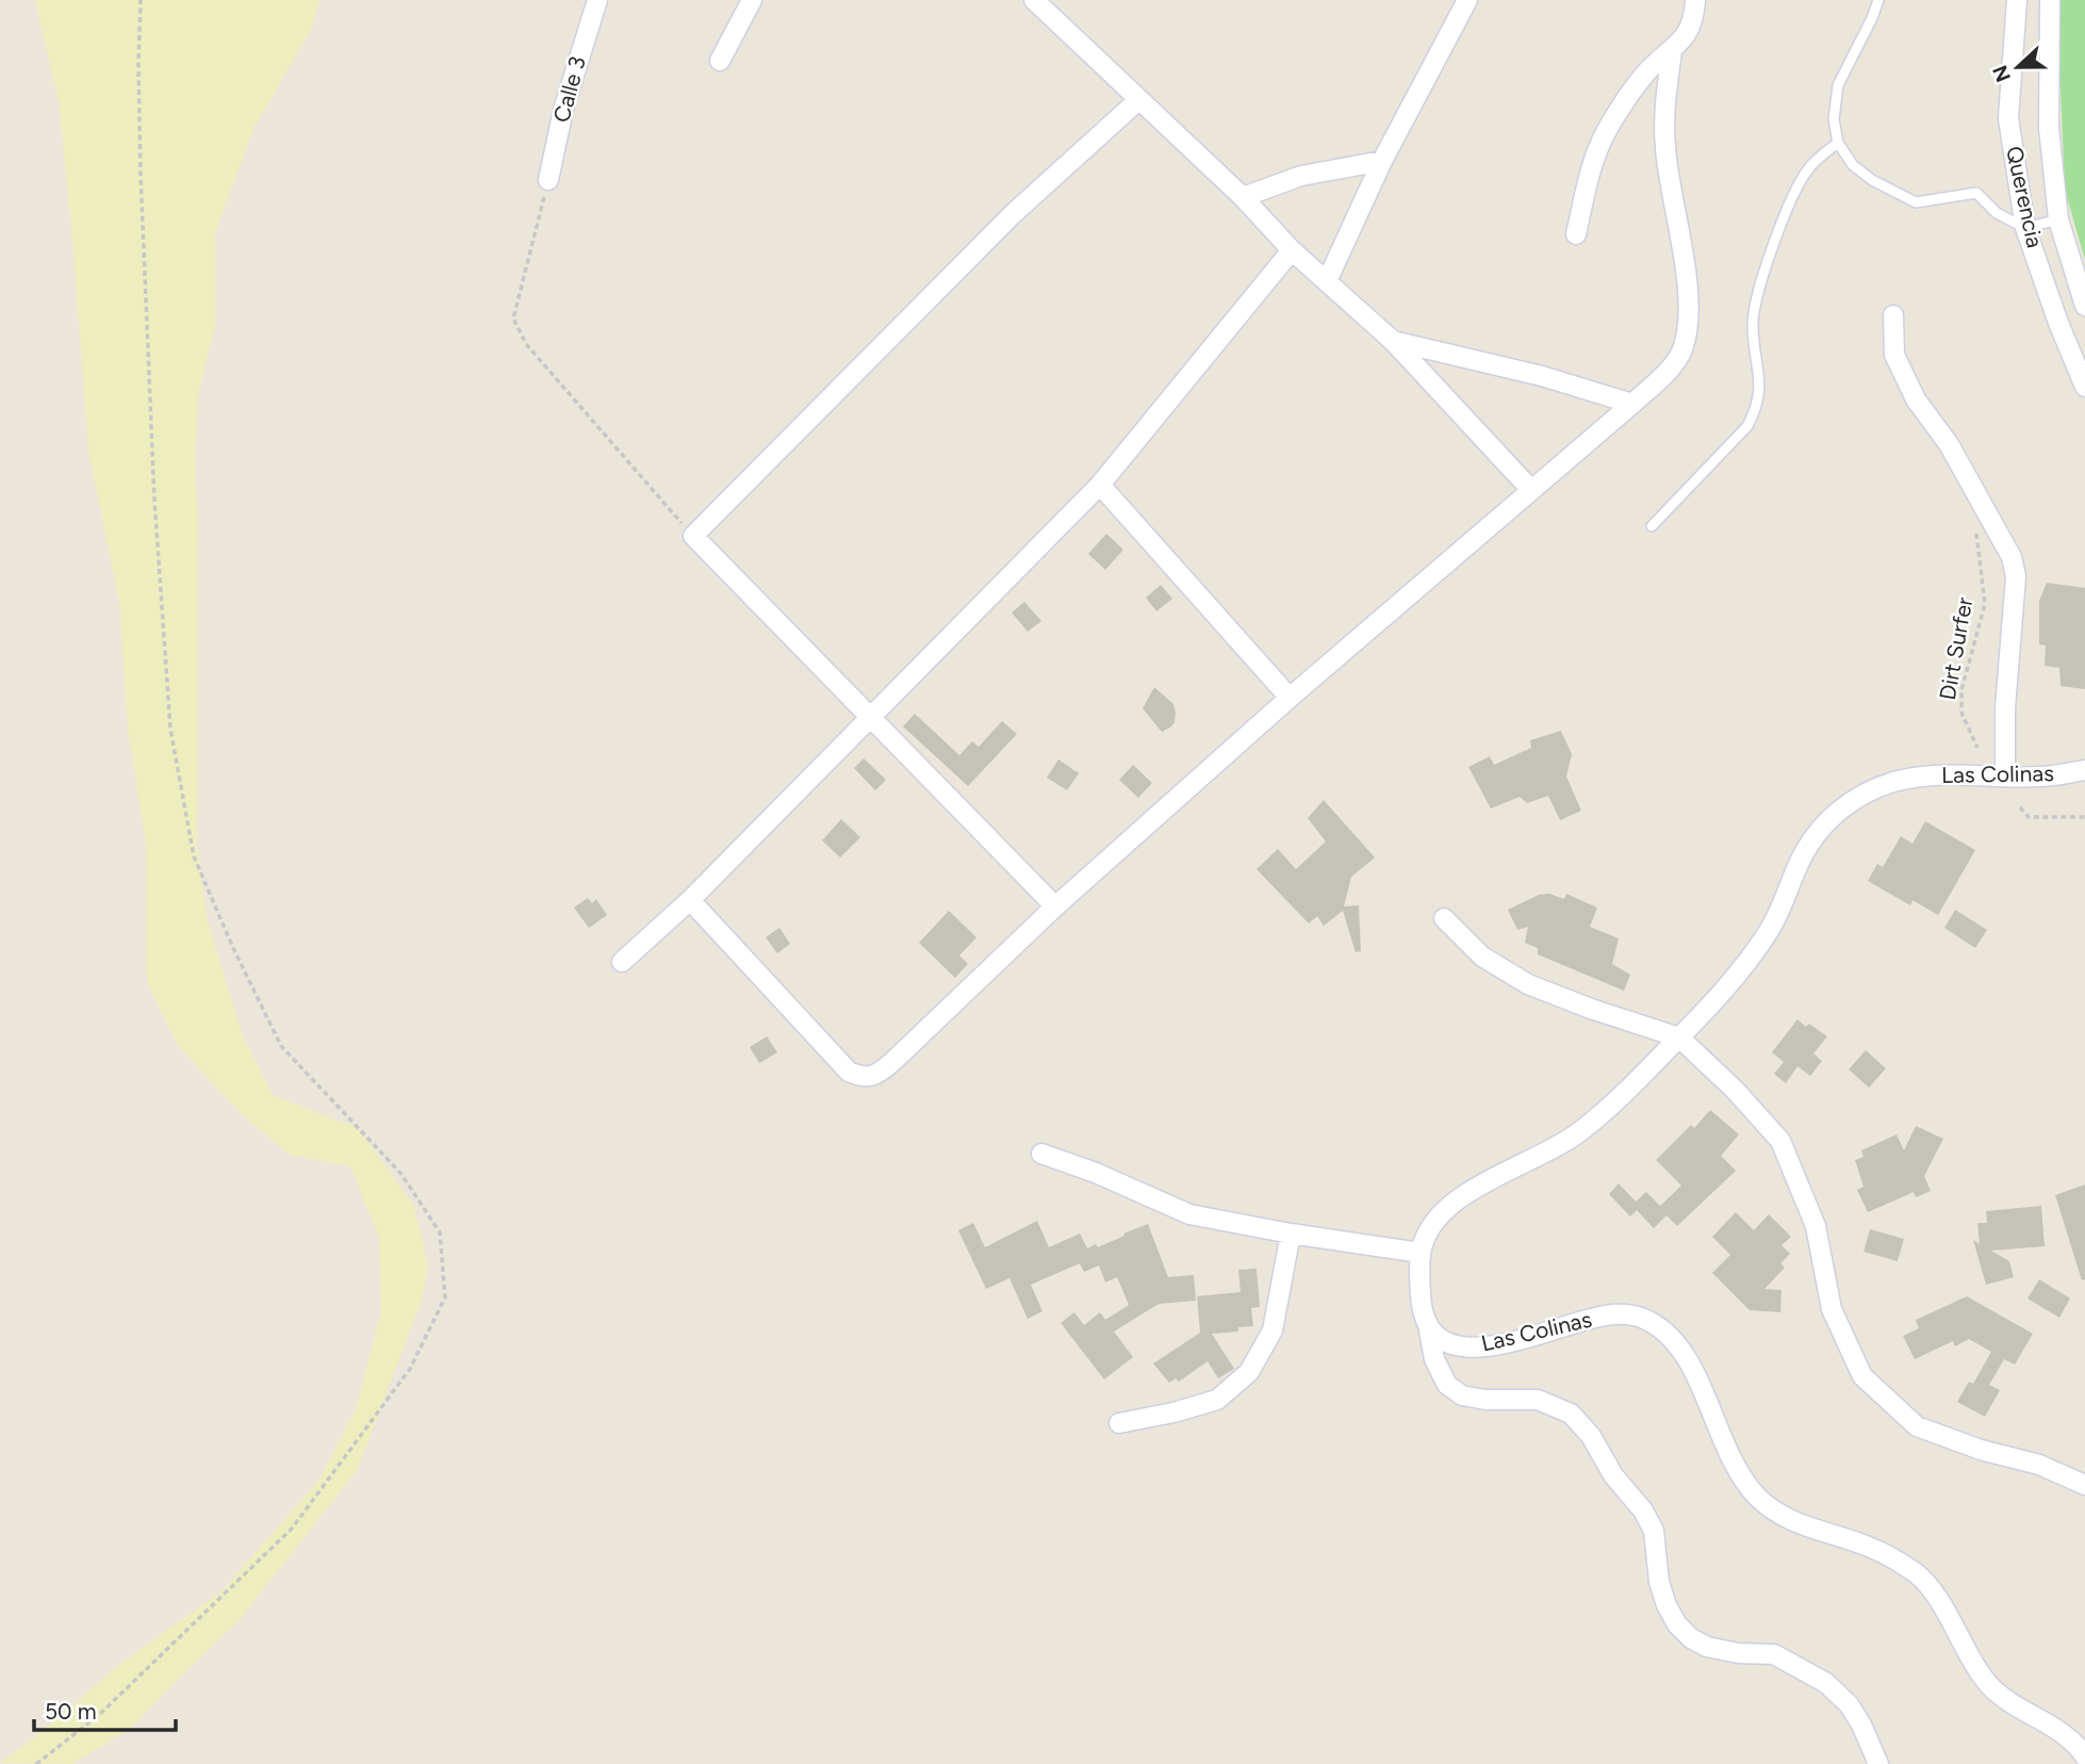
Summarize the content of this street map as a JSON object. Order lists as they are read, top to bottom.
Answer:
{
  "streets": {
    "street": ["Calle 3", "Querencia", "Las Colinas"],
    "path": ["Dirt Surfer"]
  },
  "scale_bar": "50 m",
  "north": "left"
}
